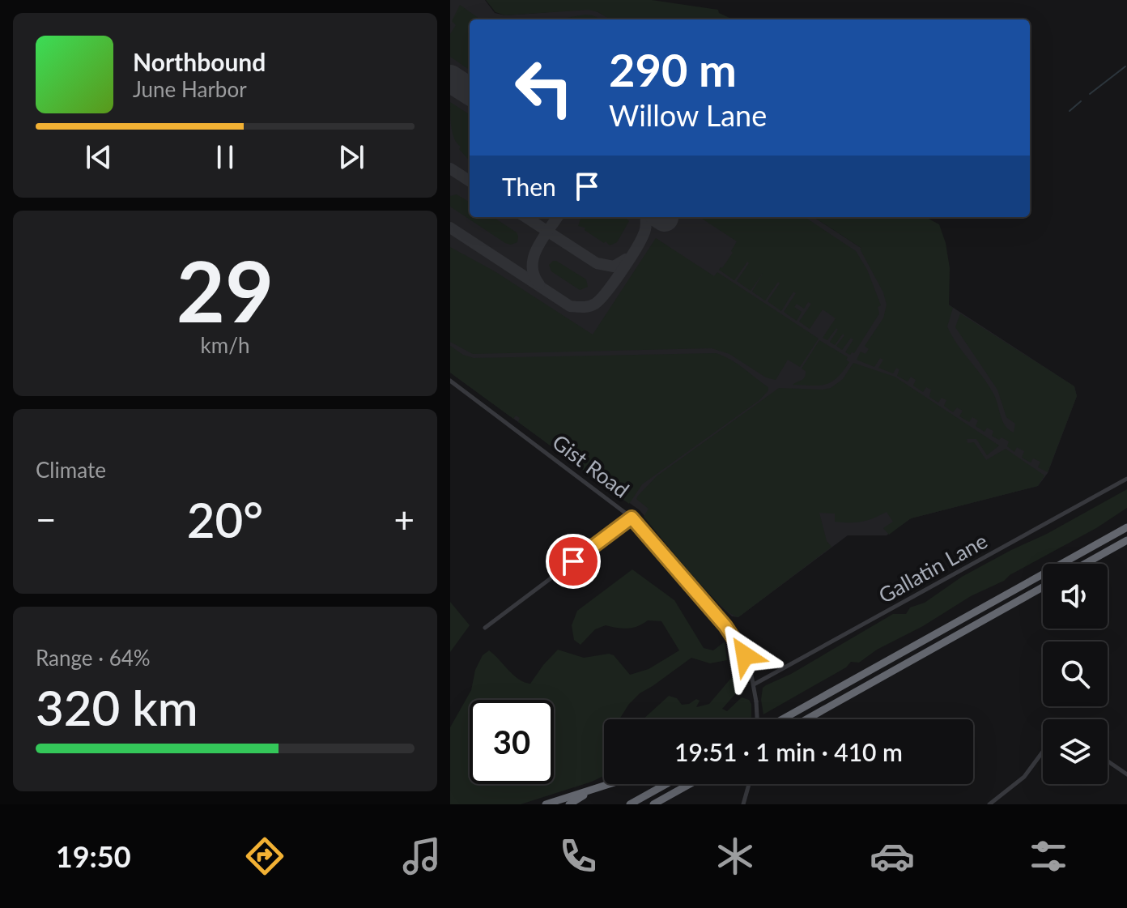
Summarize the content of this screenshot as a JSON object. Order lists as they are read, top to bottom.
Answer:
{
  "streets": {
    "street": ["Gist Road", "Gallatin Lane"]
  },
  "crossings": [
    ["Gist Road", "Gallatin Lane"]
  ],
  "page": {
    "turn": ["290 m", "Willow Lane"],
    "song": ["Northbound", "June Harbor"],
    "then": "Then",
    "tile": [
      ["29", "km/h"],
      "Climate",
      ["Range · 64%", "320 km"]
    ],
    "heat": ["−", "20°", "+"],
    "limit": "30",
    "trip": "19:51 · 1 min · 410 m",
    "tabs": "19:50"
  }
}
